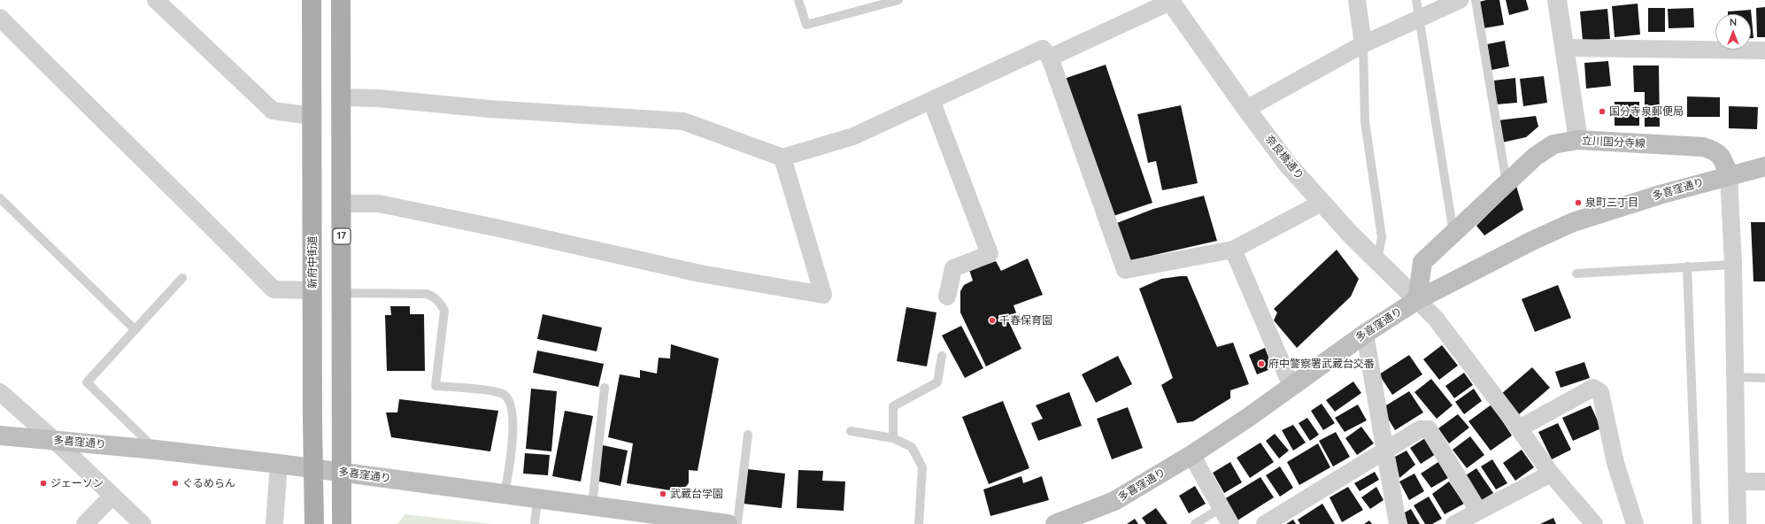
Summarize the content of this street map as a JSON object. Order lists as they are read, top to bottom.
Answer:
{
  "streets": {
    "main road": [
      "立川国分寺線",
      "多喜窪通り",
      "17",
      "新府中街道"
    ],
    "street": ["奈良橋通り"]
  },
  "crossings": [
    ["立川国分寺線", "奈良橋通り"],
    ["立川国分寺線", "多喜窪通り"],
    ["奈良橋通り", "多喜窪通り"],
    ["多喜窪通り", "17"],
    ["多喜窪通り", "新府中街道"]
  ],
  "places": [
    "国分寺泉郵便局",
    "泉町三丁目",
    "千春保育園",
    "府中警察署武蔵台交番",
    "ジェーソン",
    "ぐるめらん",
    "武蔵台学園"
  ],
  "north": "top"
}
